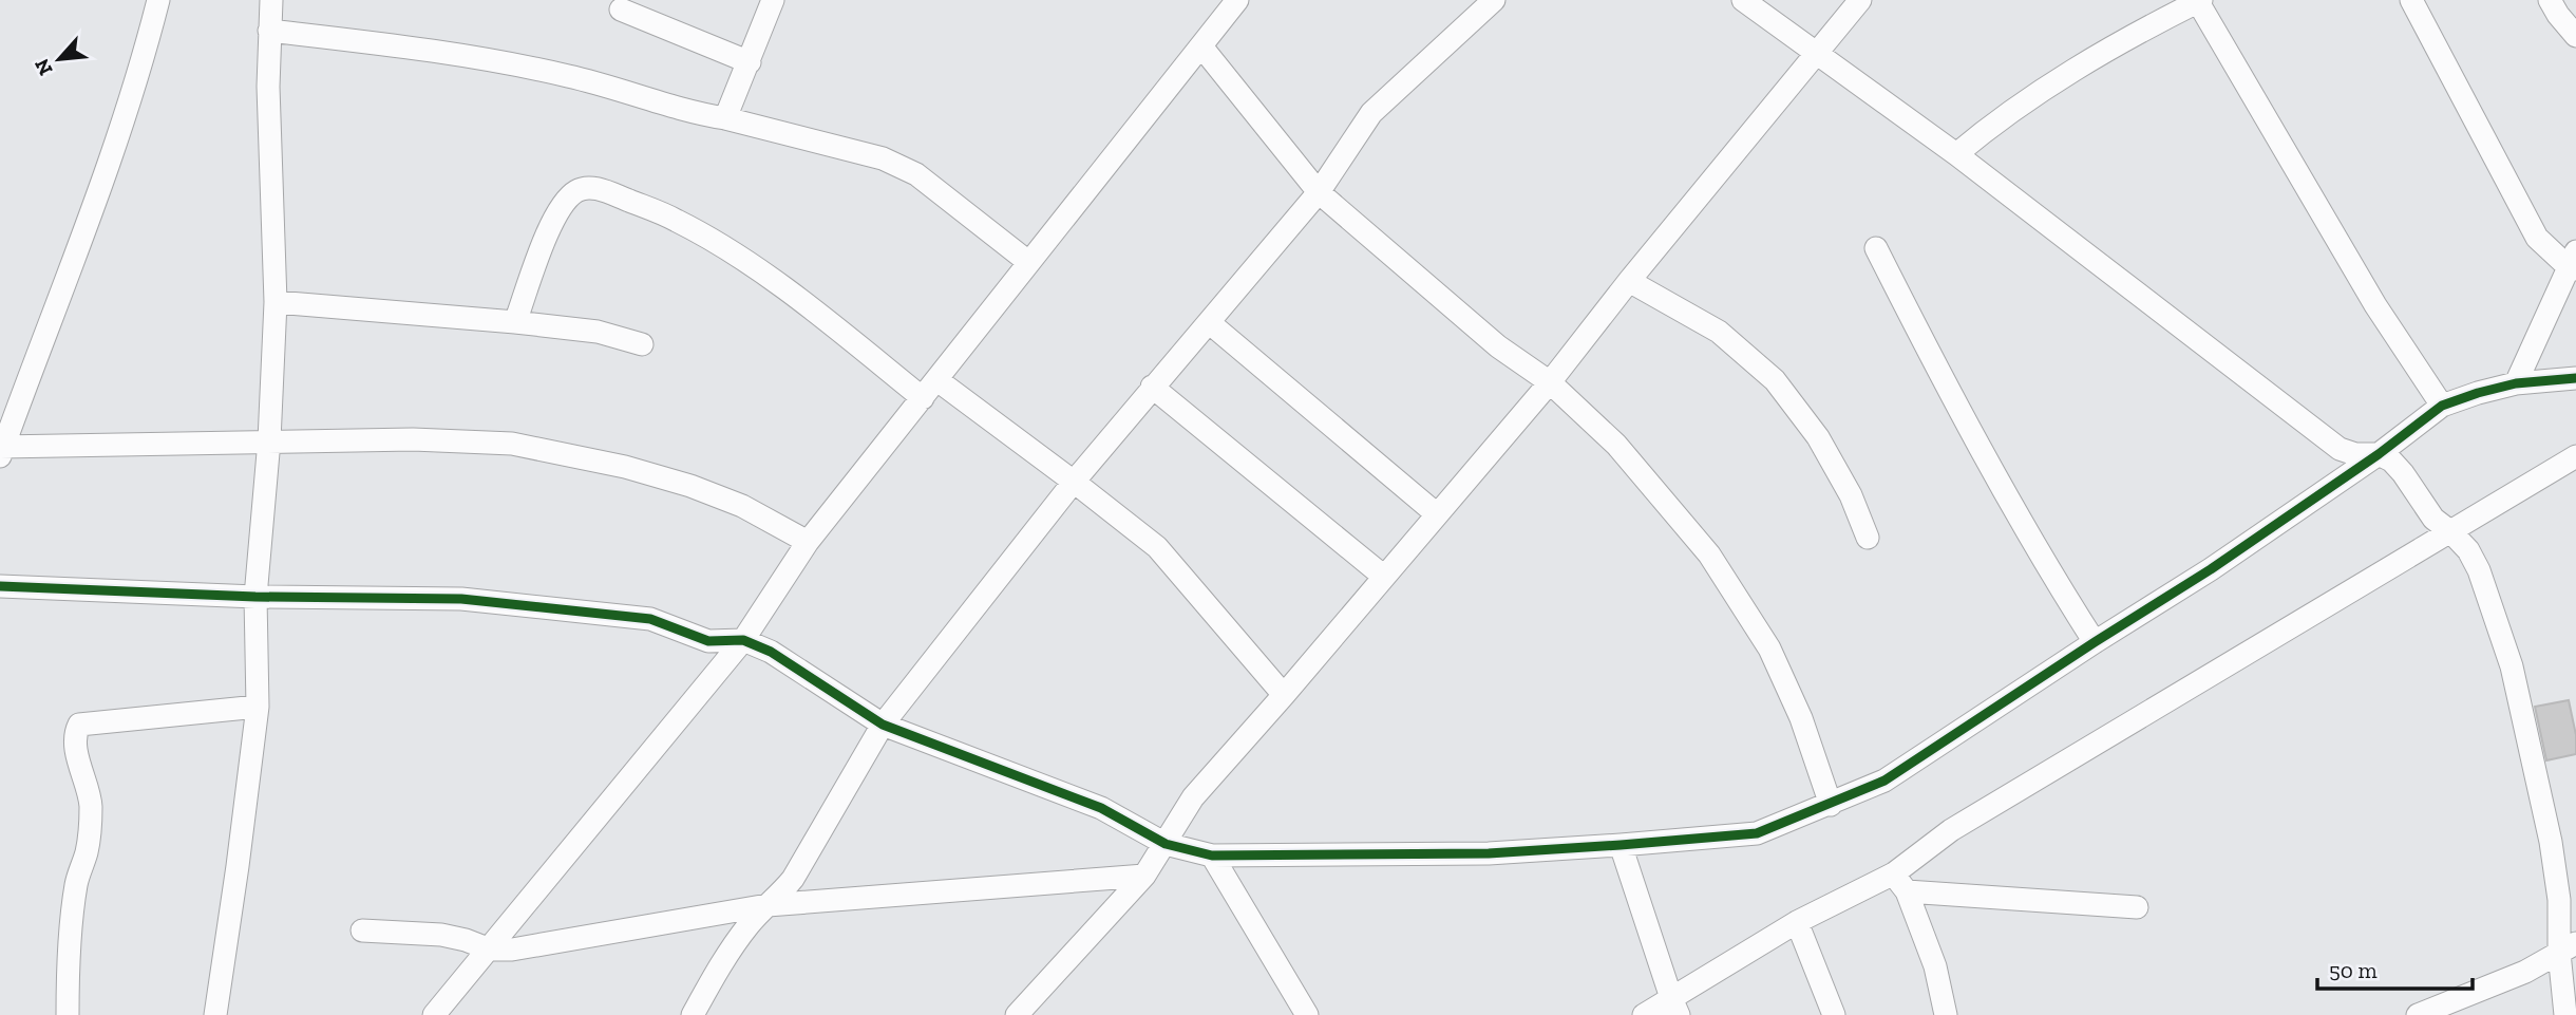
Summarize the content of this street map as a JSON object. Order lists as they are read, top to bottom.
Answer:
{
  "scale_bar": "50 m",
  "north": "bottom left"
}
